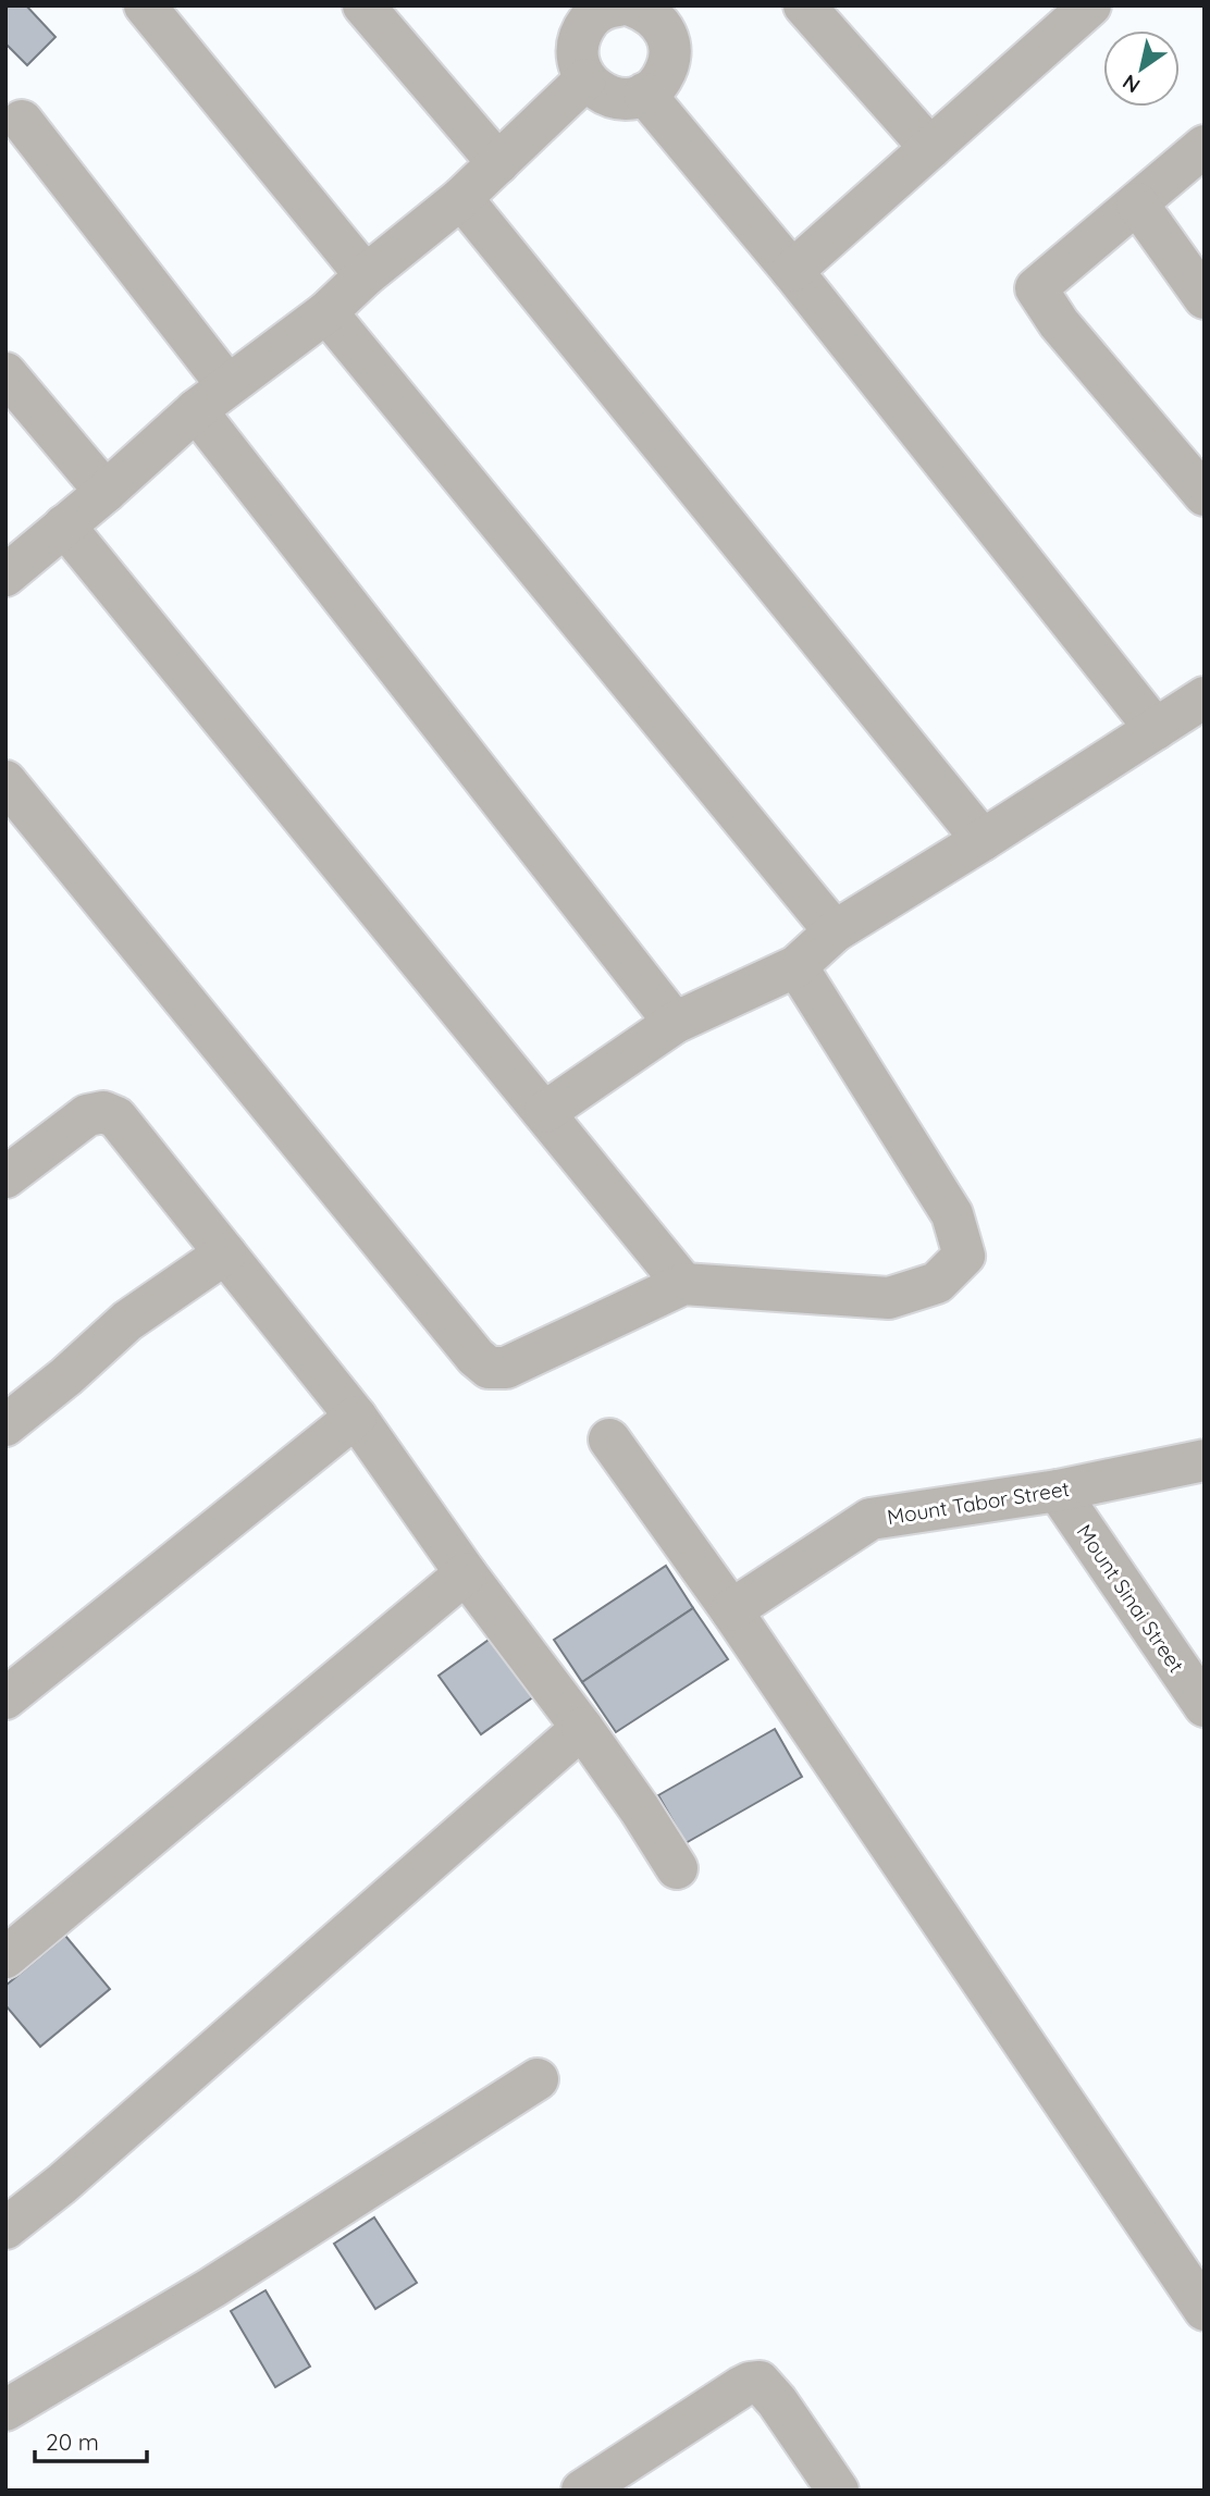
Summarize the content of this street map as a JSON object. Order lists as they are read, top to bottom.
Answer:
{
  "streets": {
    "street": ["Mount Tabor Street", "Mount Sinai Street"]
  },
  "crossings": [
    ["Mount Tabor Street", "Mount Sinai Street"]
  ],
  "scale_bar": "20 m",
  "north": "bottom left"
}
